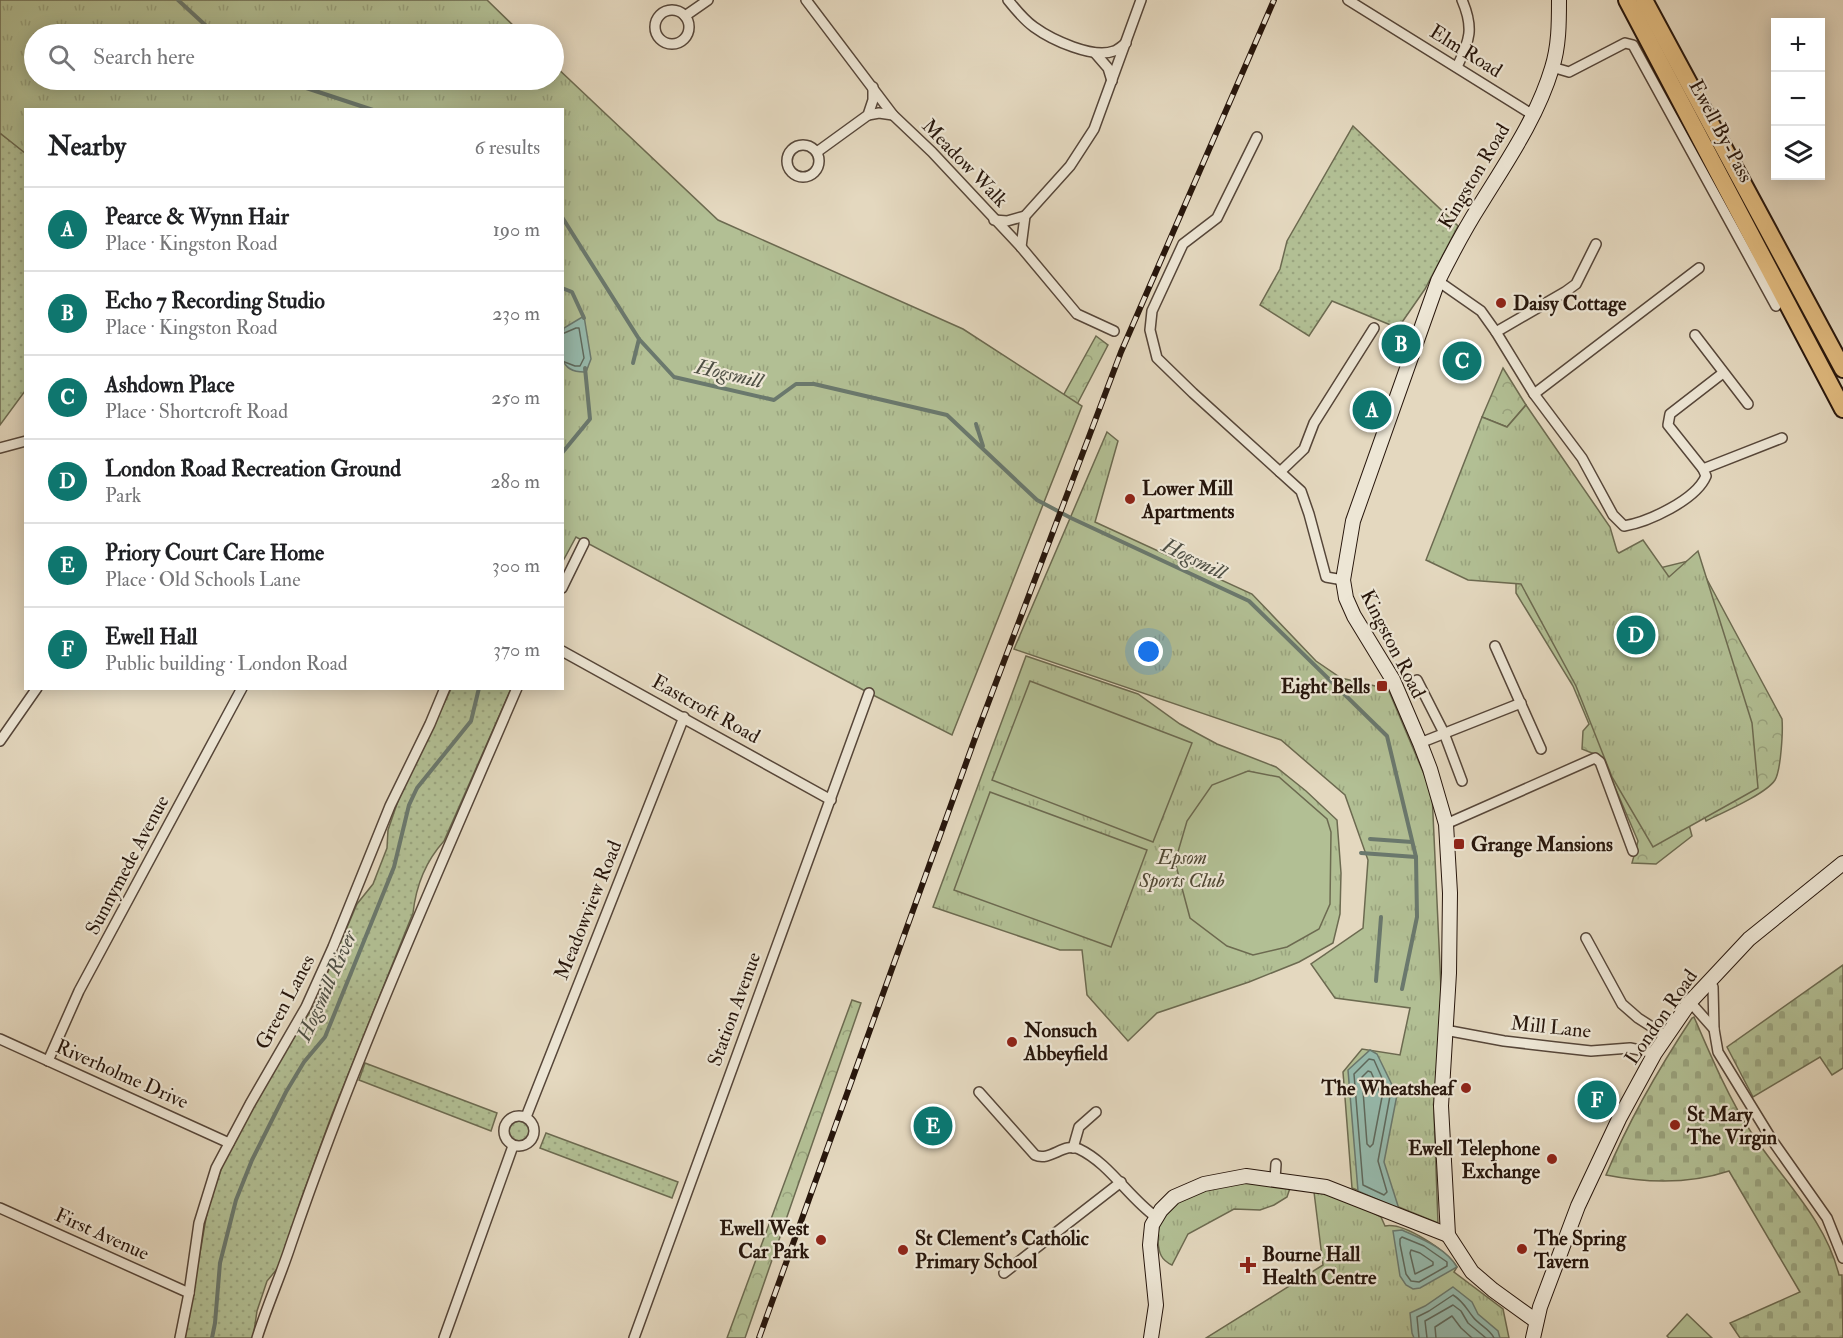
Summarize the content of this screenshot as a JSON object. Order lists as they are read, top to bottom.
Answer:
{
  "streets": {
    "highway": ["Ewell By-Pass"],
    "street": [
      "Elm Road",
      "Meadow Walk",
      "Kingston Road",
      "Eastcroft Road",
      "Sunnymede Avenue",
      "Meadowview Road",
      "Green Lanes",
      "Station Avenue",
      "London Road",
      "Mill Lane",
      "Riverholme Drive",
      "First Avenue"
    ]
  },
  "crossings": [
    ["Elm Road", "Kingston Road"],
    ["Kingston Road", "Mill Lane"],
    ["Eastcroft Road", "Meadowview Road"],
    ["Eastcroft Road", "Station Avenue"],
    ["Sunnymede Avenue", "Riverholme Drive"],
    ["Green Lanes", "Riverholme Drive"],
    ["Green Lanes", "First Avenue"],
    ["London Road", "Mill Lane"]
  ],
  "water": ["Hogsmill", "Hogsmill River"],
  "parks": ["Epsom Sports Club"],
  "places": {
    "other": [
      "Daisy Cottage",
      "Lower Mill Apartments",
      "Nonsuch Abbeyfield",
      "The Wheatsheaf",
      "St Mary The Virgin",
      "Ewell Telephone Exchange",
      "Ewell West Car Park",
      "The Spring Tavern",
      "St Clement's Catholic Primary School"
    ],
    "transit": ["Eight Bells", "Grange Mansions"],
    "health": ["Bourne Hall Health Centre"]
  },
  "page": {
    "map_buttons": ["+", "−"],
    "search": "Search here",
    "heading": ["Nearby", "6 results"],
    "list": [
      {
        "mark": "A",
        "name": "Pearce & Wynn Hair",
        "note": "Place · Kingston Road",
        "value": "190 m"
      },
      {
        "mark": "B",
        "name": "Echo 7 Recording Studio",
        "note": "Place · Kingston Road",
        "value": "230 m"
      },
      {
        "mark": "C",
        "name": "Ashdown Place",
        "note": "Place · Shortcroft Road",
        "value": "250 m"
      },
      {
        "mark": "D",
        "name": "London Road Recreation Ground",
        "note": "Park",
        "value": "280 m"
      },
      {
        "mark": "E",
        "name": "Priory Court Care Home",
        "note": "Place · Old Schools Lane",
        "value": "300 m"
      },
      {
        "mark": "F",
        "name": "Ewell Hall",
        "note": "Public building · London Road",
        "value": "370 m"
      }
    ],
    "pins": [
      "B",
      "C",
      "A",
      "D",
      "F",
      "E"
    ]
  }
}
